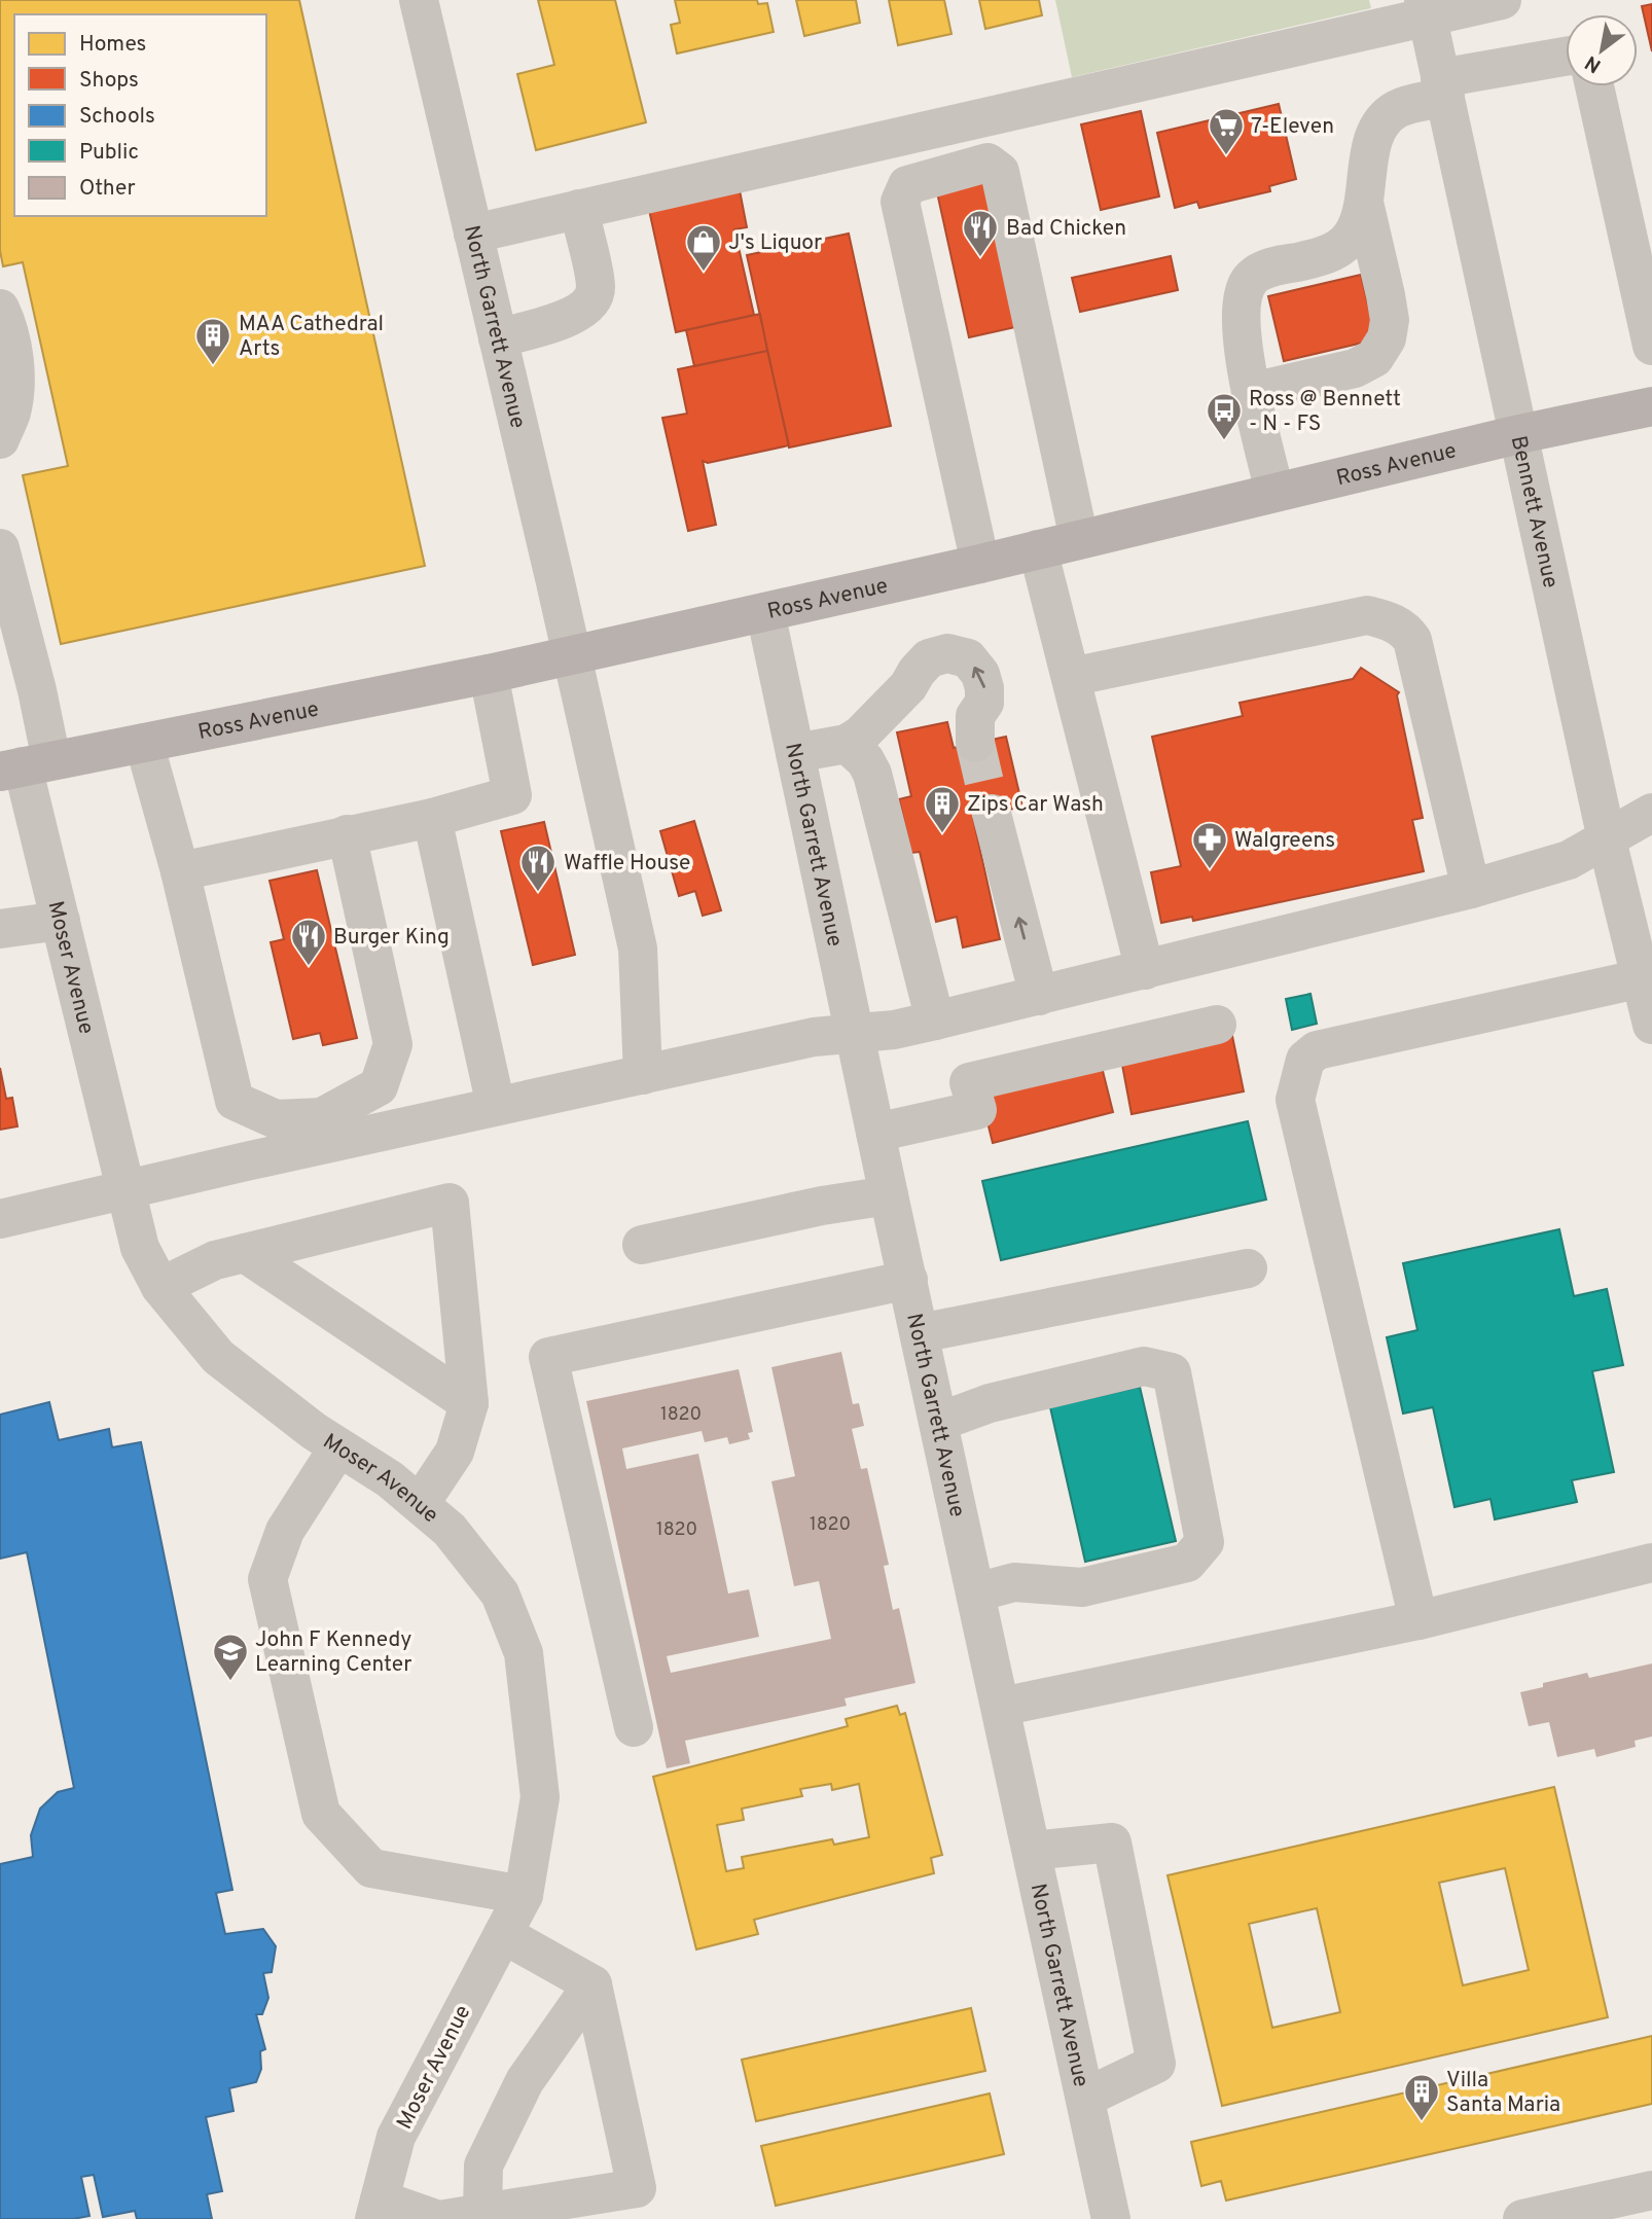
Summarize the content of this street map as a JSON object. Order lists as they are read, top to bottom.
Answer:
{
  "streets": {
    "main road": ["Ross Avenue"],
    "street": ["North Garrett Avenue", "Bennett Avenue", "Moser Avenue"]
  },
  "crossings": [
    ["North Garrett Avenue", "Ross Avenue"],
    ["Ross Avenue", "Bennett Avenue"],
    ["Ross Avenue", "Moser Avenue"]
  ],
  "places": {
    "supermarket": ["7-Eleven"],
    "restaurant": ["Bad Chicken", "Waffle House", "Burger King"],
    "shop": ["J's Liquor"],
    "building": ["MAA Cathedral Arts", "Zips Car Wash", "Villa Santa Maria"],
    "bus stop": ["Ross @ Bennett - N - FS"],
    "pharmacy": ["Walgreens"],
    "school or university": ["John F Kennedy Learning Center"]
  },
  "house_numbers": ["1820", "1820", "1820"],
  "legend": [
    "Homes",
    "Shops",
    "Schools",
    "Public",
    "Other"
  ],
  "north": "bottom left"
}
